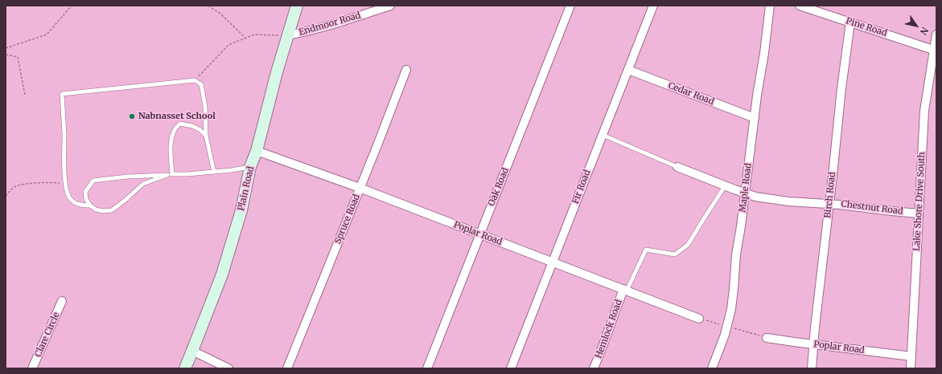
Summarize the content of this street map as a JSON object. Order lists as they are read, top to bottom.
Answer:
{
  "streets": {
    "main road": ["Plain Road"],
    "street": [
      "Endmoor Road",
      "Pine Road",
      "Cedar Road",
      "Oak Road",
      "Fir Road",
      "Maple Road",
      "Birch Road",
      "Lake Shore Drive South",
      "Chestnut Road",
      "Spruce Road",
      "Poplar Road",
      "Hemlock Road",
      "Clare Circle"
    ]
  },
  "crossings": [
    ["Endmoor Road", "Plain Road"],
    ["Pine Road", "Birch Road"],
    ["Pine Road", "Lake Shore Drive South"],
    ["Cedar Road", "Fir Road"],
    ["Cedar Road", "Maple Road"],
    ["Oak Road", "Poplar Road"],
    ["Fir Road", "Poplar Road"],
    ["Maple Road", "Chestnut Road"],
    ["Plain Road", "Poplar Road"],
    ["Birch Road", "Chestnut Road"],
    ["Birch Road", "Poplar Road"],
    ["Lake Shore Drive South", "Chestnut Road"],
    ["Lake Shore Drive South", "Poplar Road"],
    ["Spruce Road", "Poplar Road"],
    ["Poplar Road", "Hemlock Road"]
  ],
  "places": ["Nabnasset School"],
  "north": "bottom right"
}
